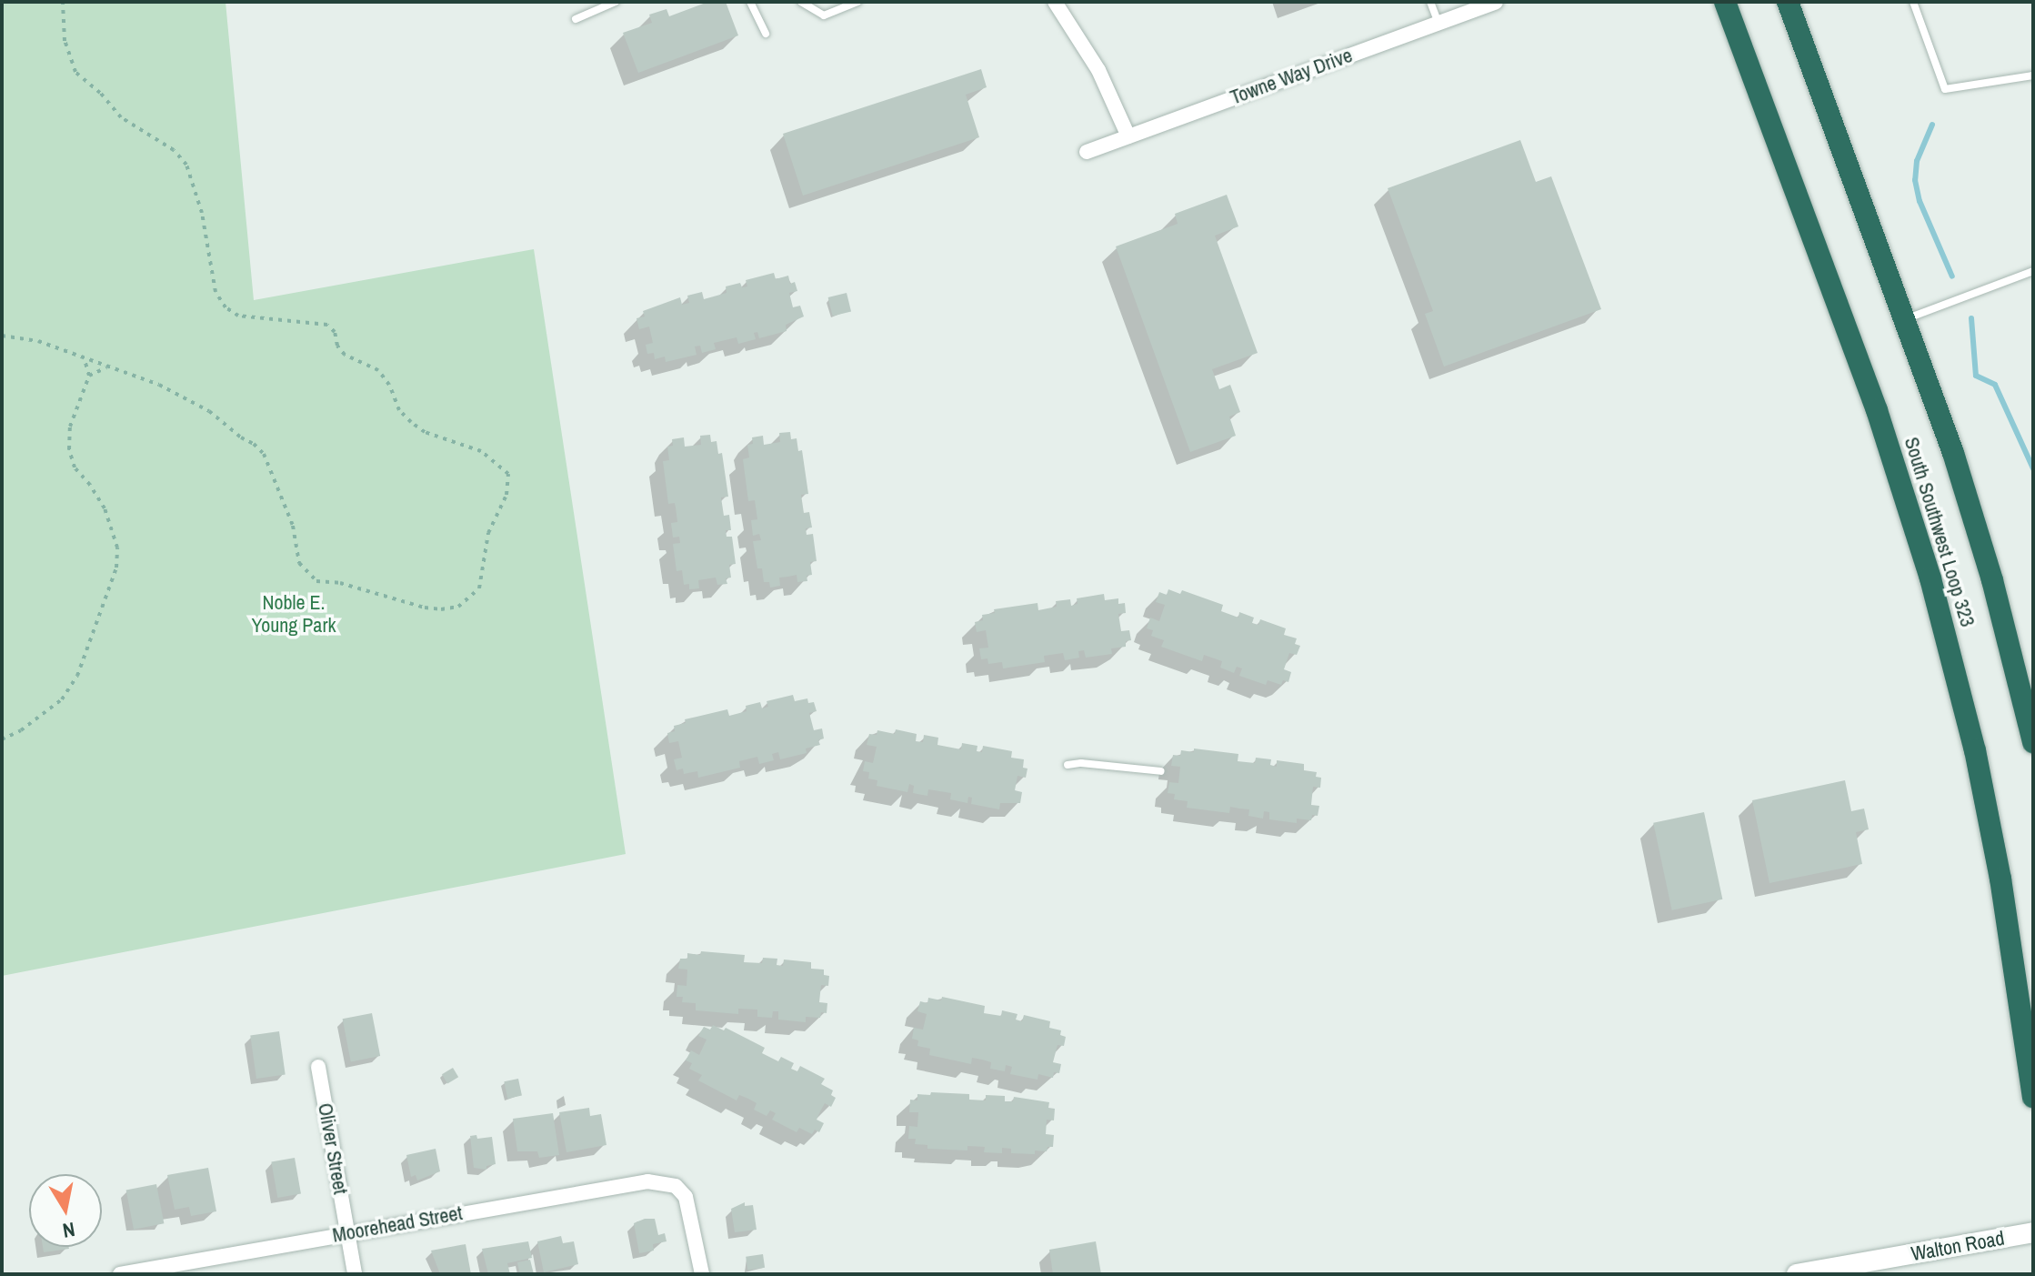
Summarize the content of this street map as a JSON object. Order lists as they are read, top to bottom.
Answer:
{
  "streets": {
    "highway": ["South Southwest Loop 323"],
    "street": [
      "Towne Way Drive",
      "Oliver Street",
      "Moorehead Street",
      "Walton Road"
    ]
  },
  "crossings": [
    ["Oliver Street", "Moorehead Street"]
  ],
  "parks": ["Noble E. Young Park"],
  "north": "bottom"
}
